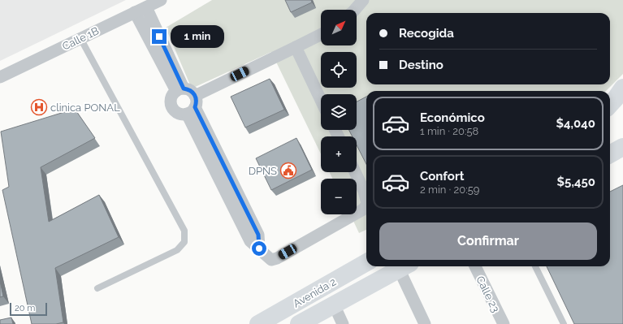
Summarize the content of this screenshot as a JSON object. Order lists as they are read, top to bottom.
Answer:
{
  "streets": {
    "street": ["Calle 1B", "Avenida 2", "Calle 23"]
  },
  "places": {
    "hospital": ["clinica PONAL"],
    "public building": ["DPNS"]
  },
  "scale_bar": "20 m",
  "north": "top right",
  "page": {
    "map_buttons": ["+", "−"],
    "banner": ["Recogida", "Destino"],
    "bubble": "1 min",
    "list": [
      {
        "name": "Económico",
        "note": "1 min · 20:58",
        "value": "$4,040"
      },
      {
        "name": "Confort",
        "note": "2 min · 20:59",
        "value": "$5,450"
      }
    ],
    "buttons": "Confirmar",
    "scale": "20 m"
  }
}
